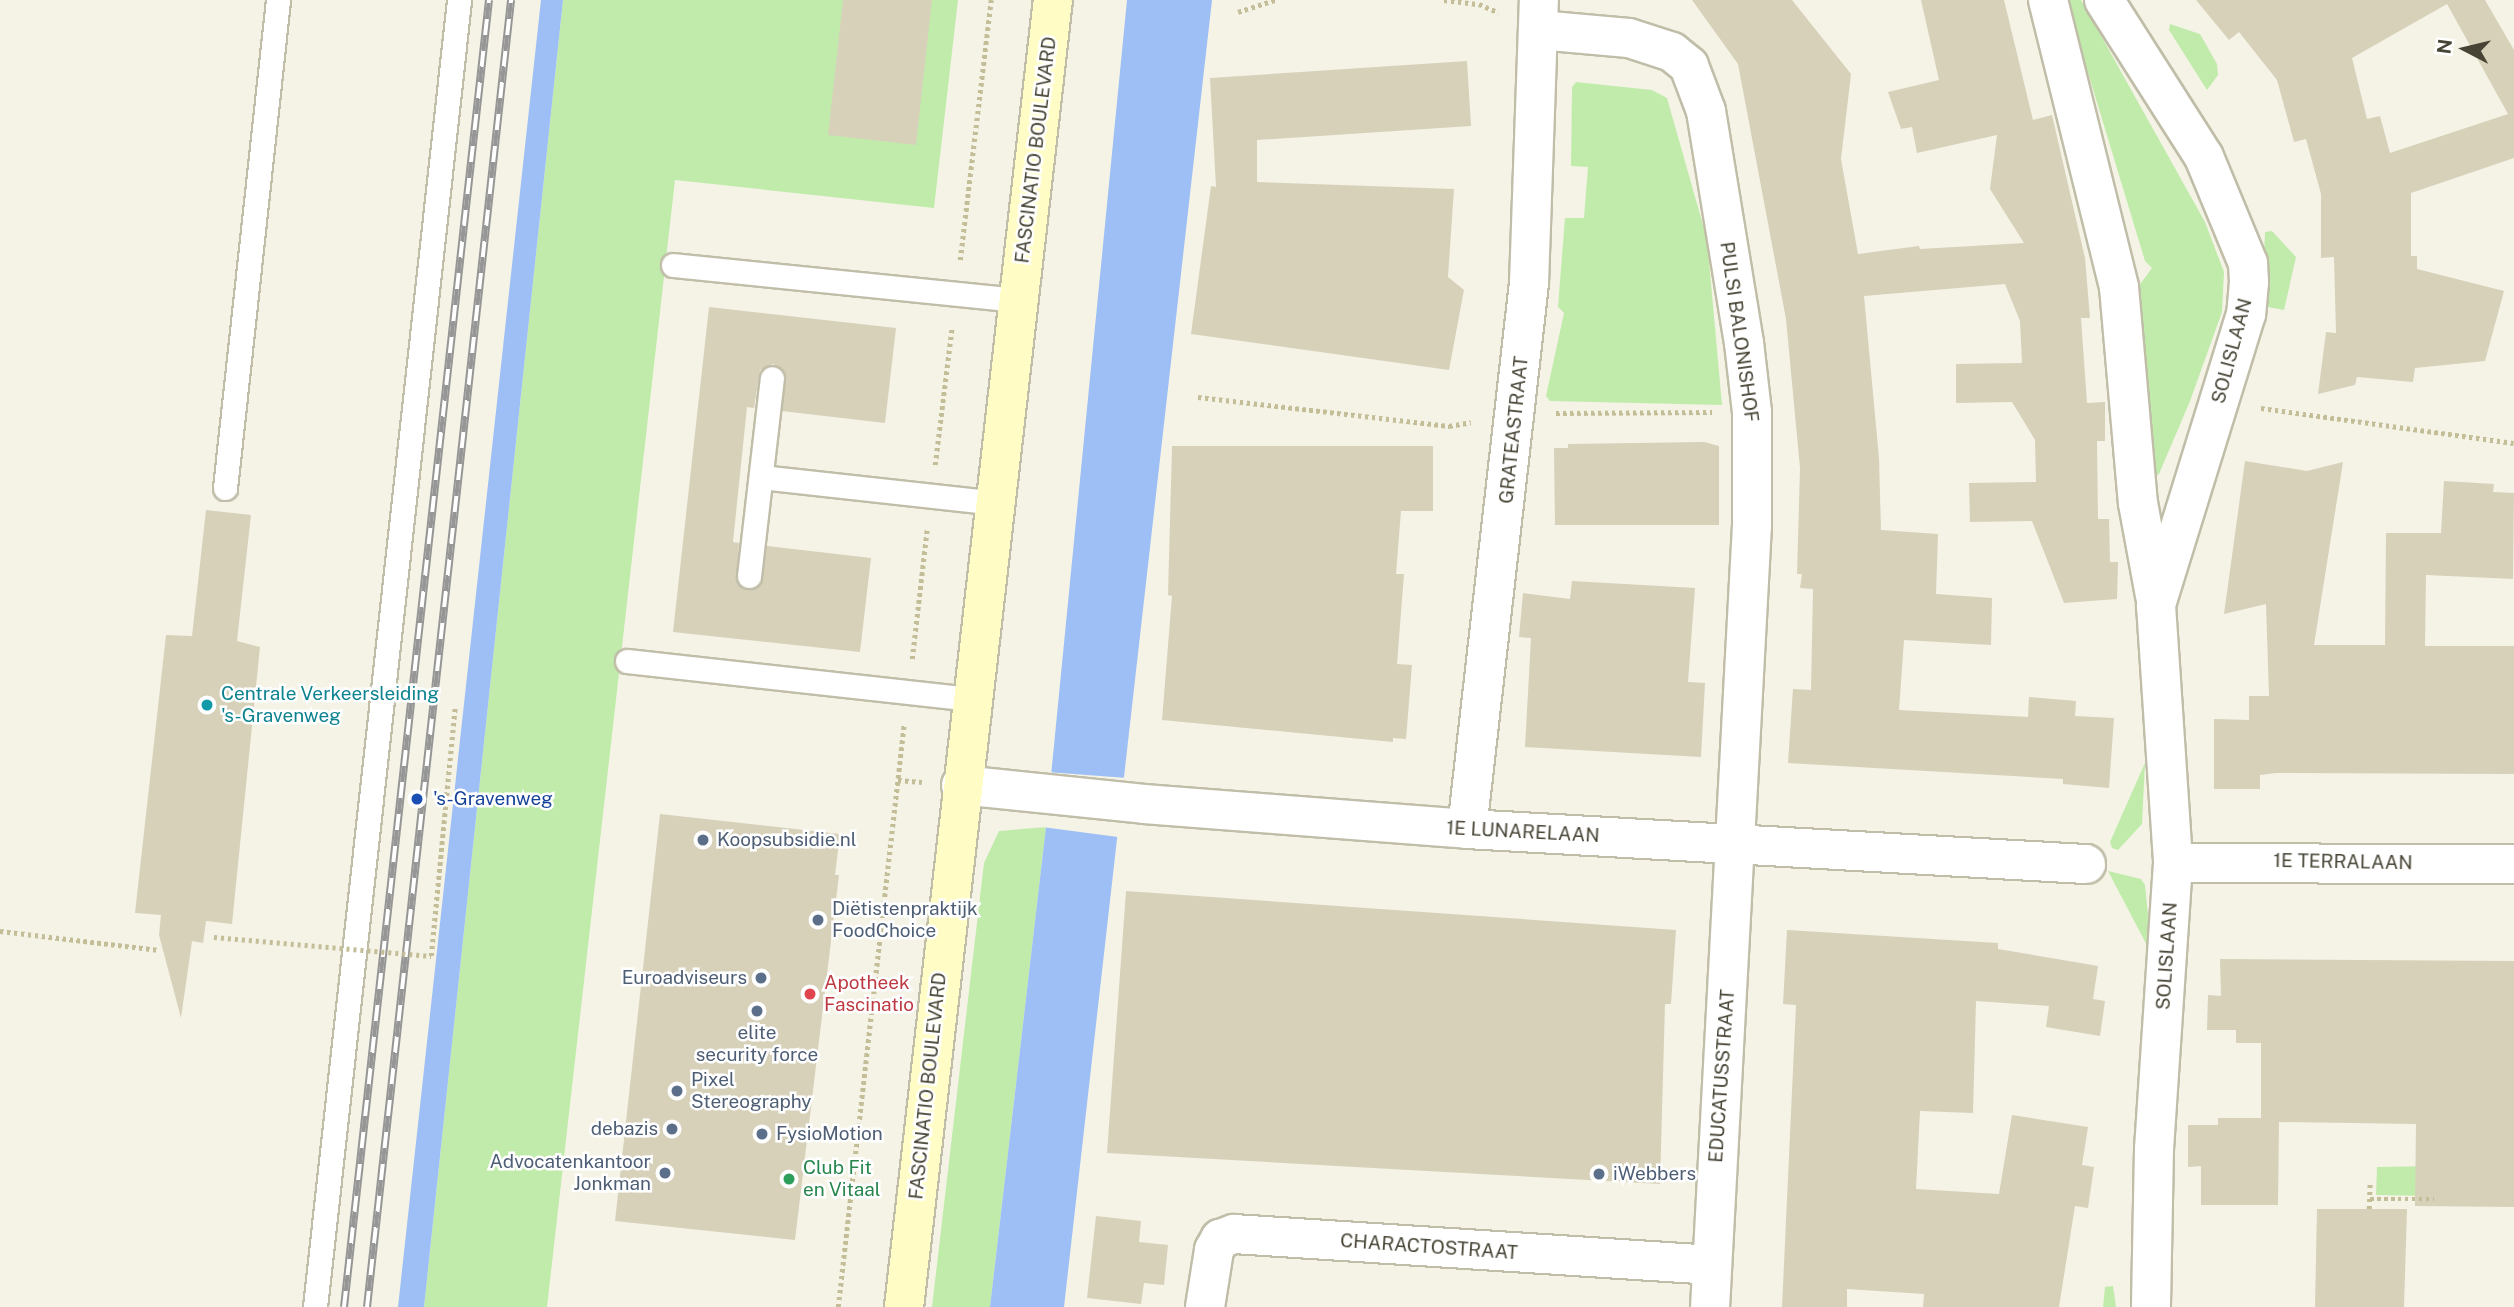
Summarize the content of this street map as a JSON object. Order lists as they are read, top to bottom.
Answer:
{
  "streets": {
    "street": [
      "FASCINATIO BOULEVARD",
      "PULSI BALONISHOF",
      "SOLISLAAN",
      "GRATEASTRAAT",
      "1E LUNARELAAN",
      "1E TERRALAAN",
      "EDUCATUSSTRAAT",
      "CHARACTOSTRAAT"
    ]
  },
  "crossings": [
    ["FASCINATIO BOULEVARD", "1E LUNARELAAN"],
    ["PULSI BALONISHOF", "GRATEASTRAAT"],
    ["PULSI BALONISHOF", "1E LUNARELAAN"],
    ["PULSI BALONISHOF", "EDUCATUSSTRAAT"],
    ["SOLISLAAN", "1E TERRALAAN"],
    ["GRATEASTRAAT", "1E LUNARELAAN"],
    ["1E LUNARELAAN", "EDUCATUSSTRAAT"],
    ["EDUCATUSSTRAAT", "CHARACTOSTRAAT"]
  ],
  "places": [
    "Centrale Verkeersleiding 's-Gravenweg",
    "'s-Gravenweg",
    "Koopsubsidie.nl",
    "Diëtistenpraktijk FoodChoice",
    "Euroadviseurs",
    "Apotheek Fascinatio",
    "elite security force",
    "Pixel Stereography",
    "debazis",
    "FysioMotion",
    "Advocatenkantoor Jonkman",
    "iWebbers",
    "Club Fit en Vitaal"
  ],
  "north": "left"
}
